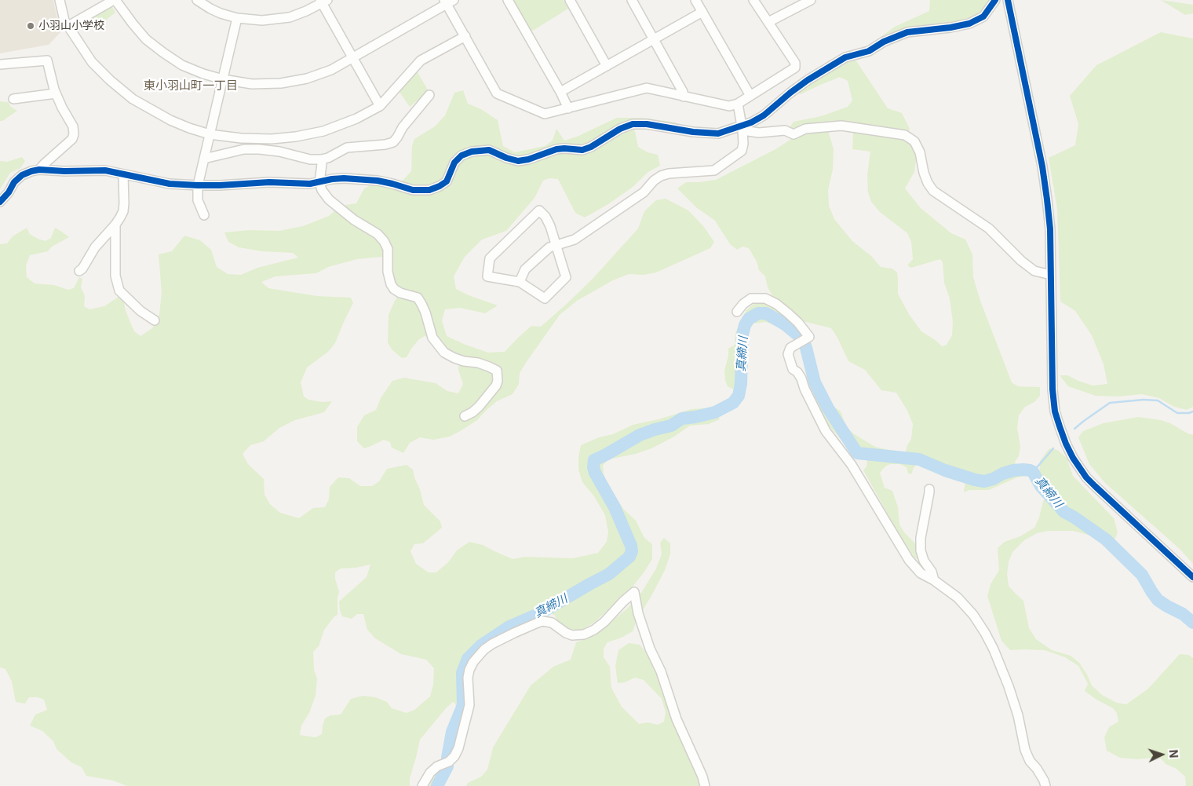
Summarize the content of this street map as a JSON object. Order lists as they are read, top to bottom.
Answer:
{
  "districts": ["東小羽山町一丁目"],
  "water": ["真締川"],
  "places": ["小羽山小学校"],
  "north": "right"
}
